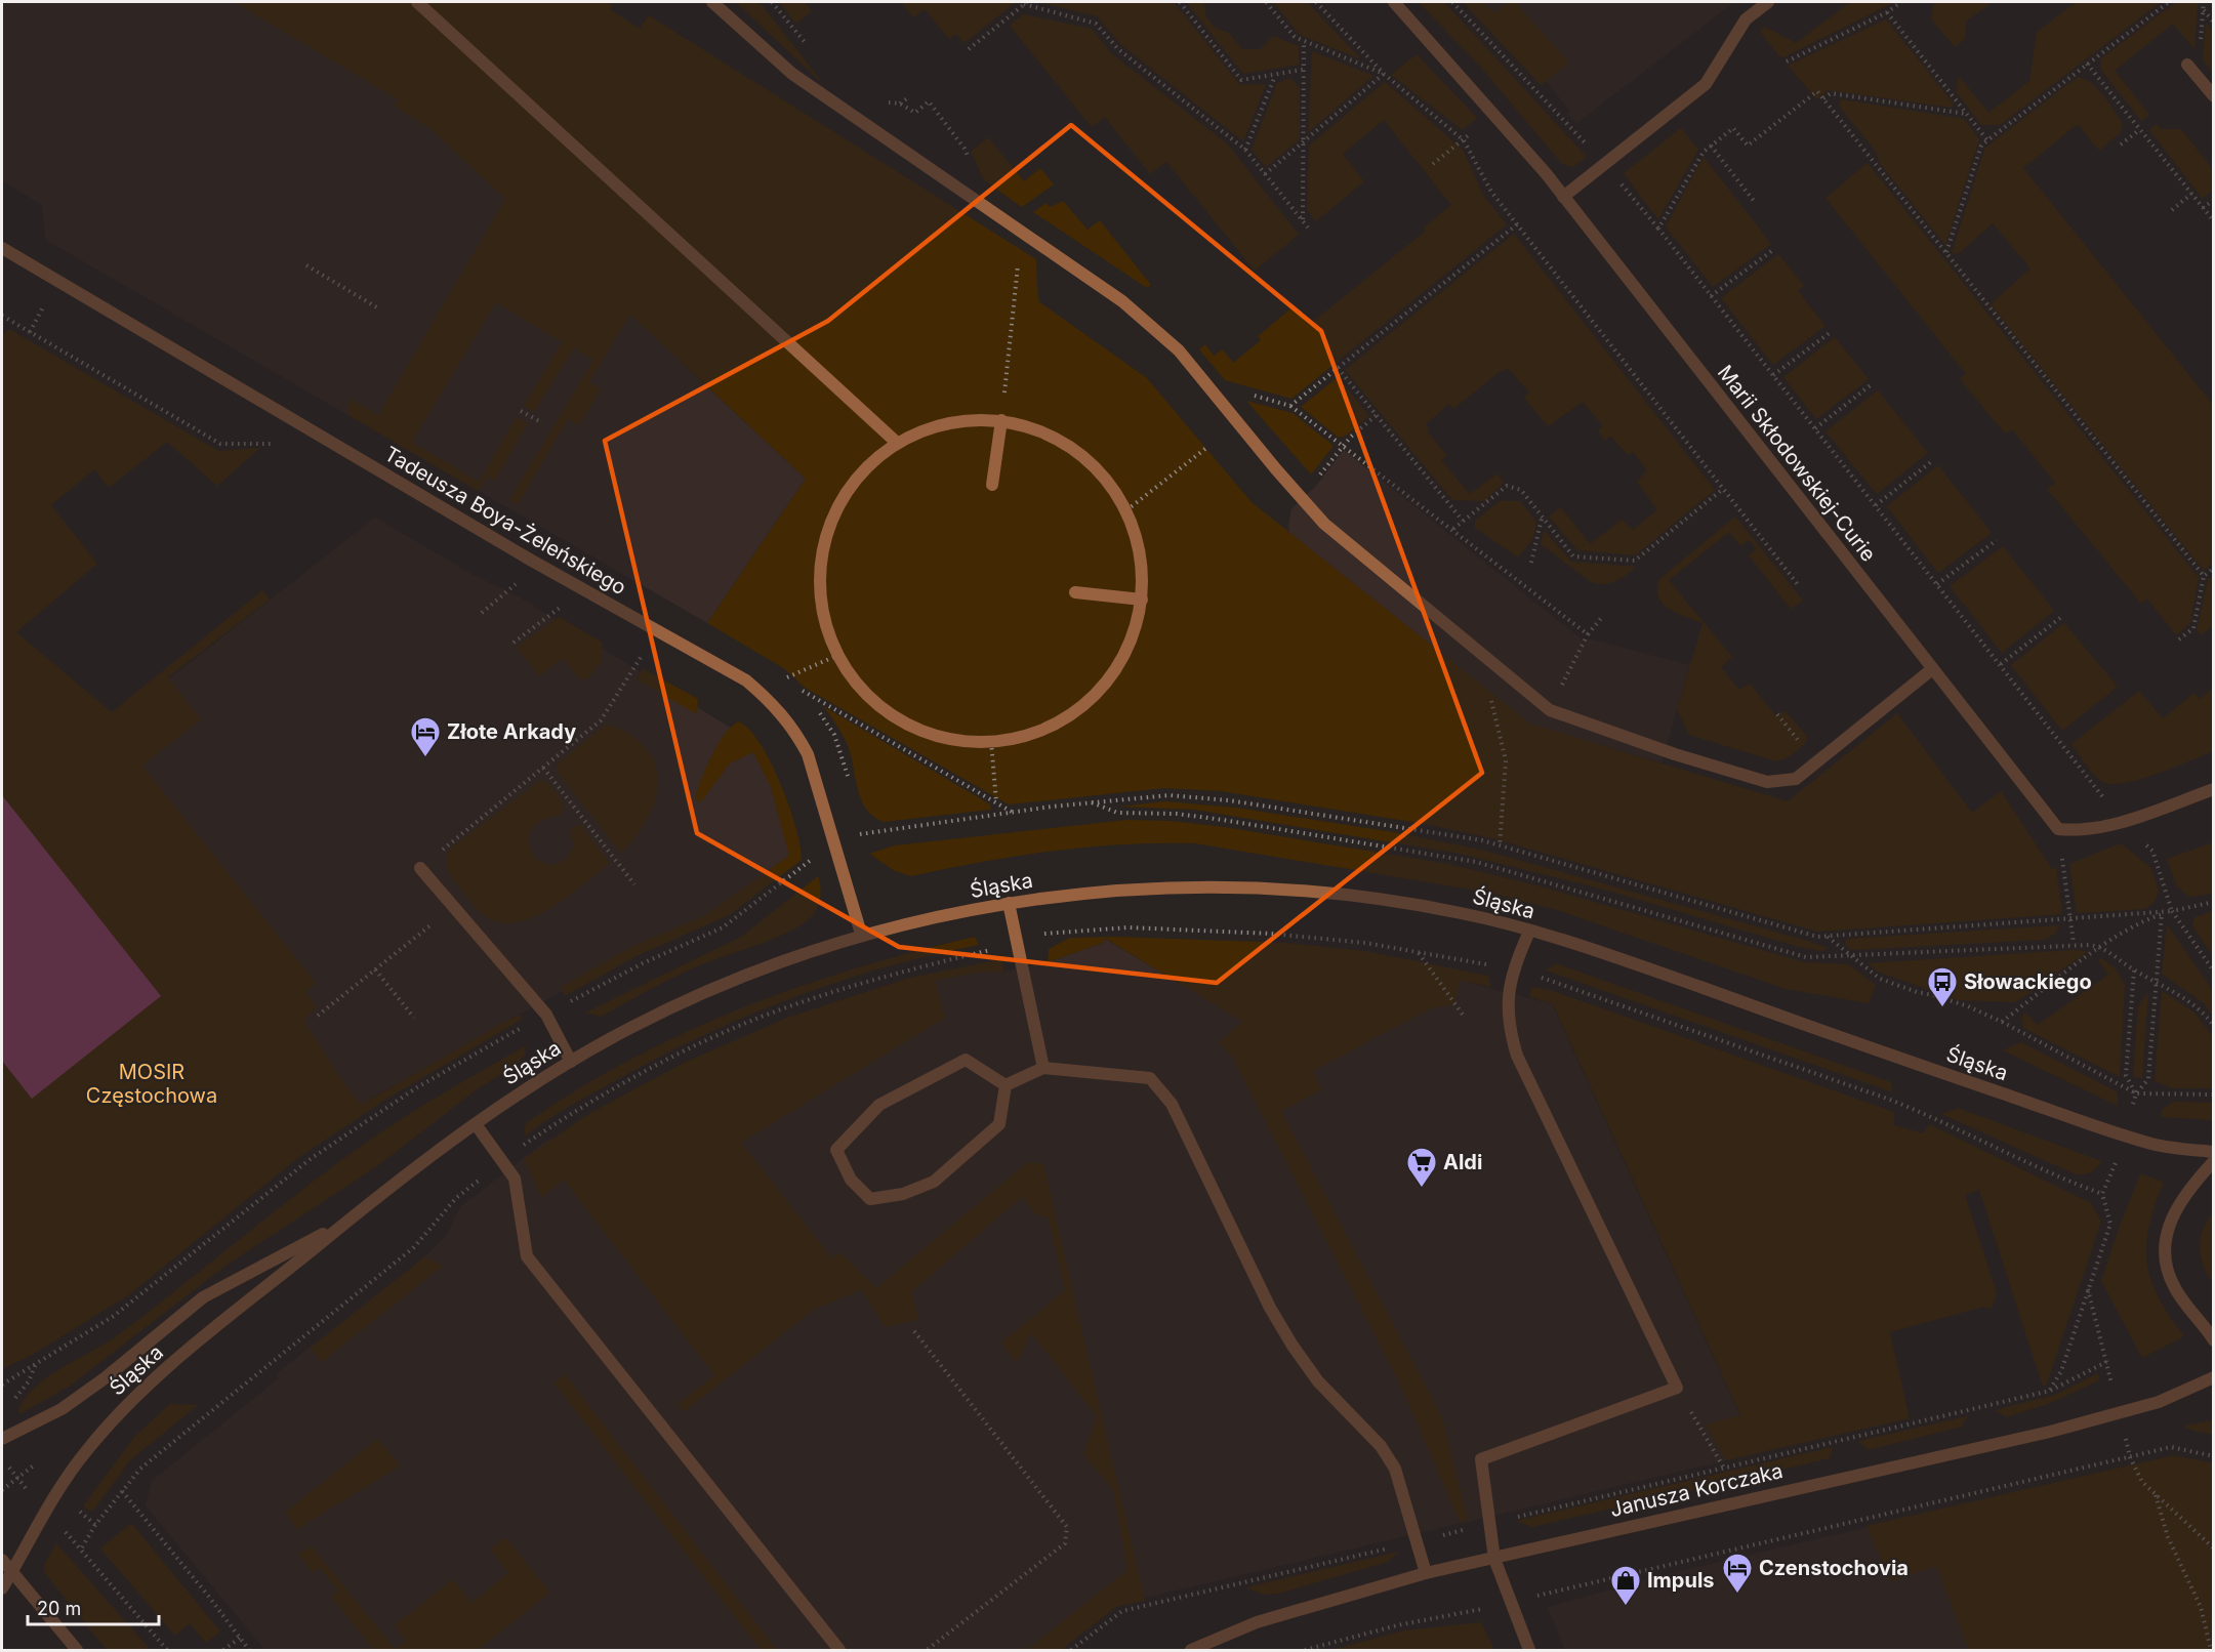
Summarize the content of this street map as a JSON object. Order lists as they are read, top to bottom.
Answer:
{
  "streets": {
    "street": [
      "Marii Skłodowskiej-Curie",
      "Tadeusza Boya-Żeleńskiego",
      "Śląska",
      "Janusza Korczaka"
    ]
  },
  "crossings": [
    ["Tadeusza Boya-Żeleńskiego", "Śląska"]
  ],
  "parks": ["MOSIR Częstochowa"],
  "places": {
    "hotel": ["Złote Arkady", "Czenstochovia"],
    "bus stop": ["Słowackiego"],
    "supermarket": ["Aldi"],
    "shop": ["Impuls"]
  },
  "scale_bar": "20 m"
}
